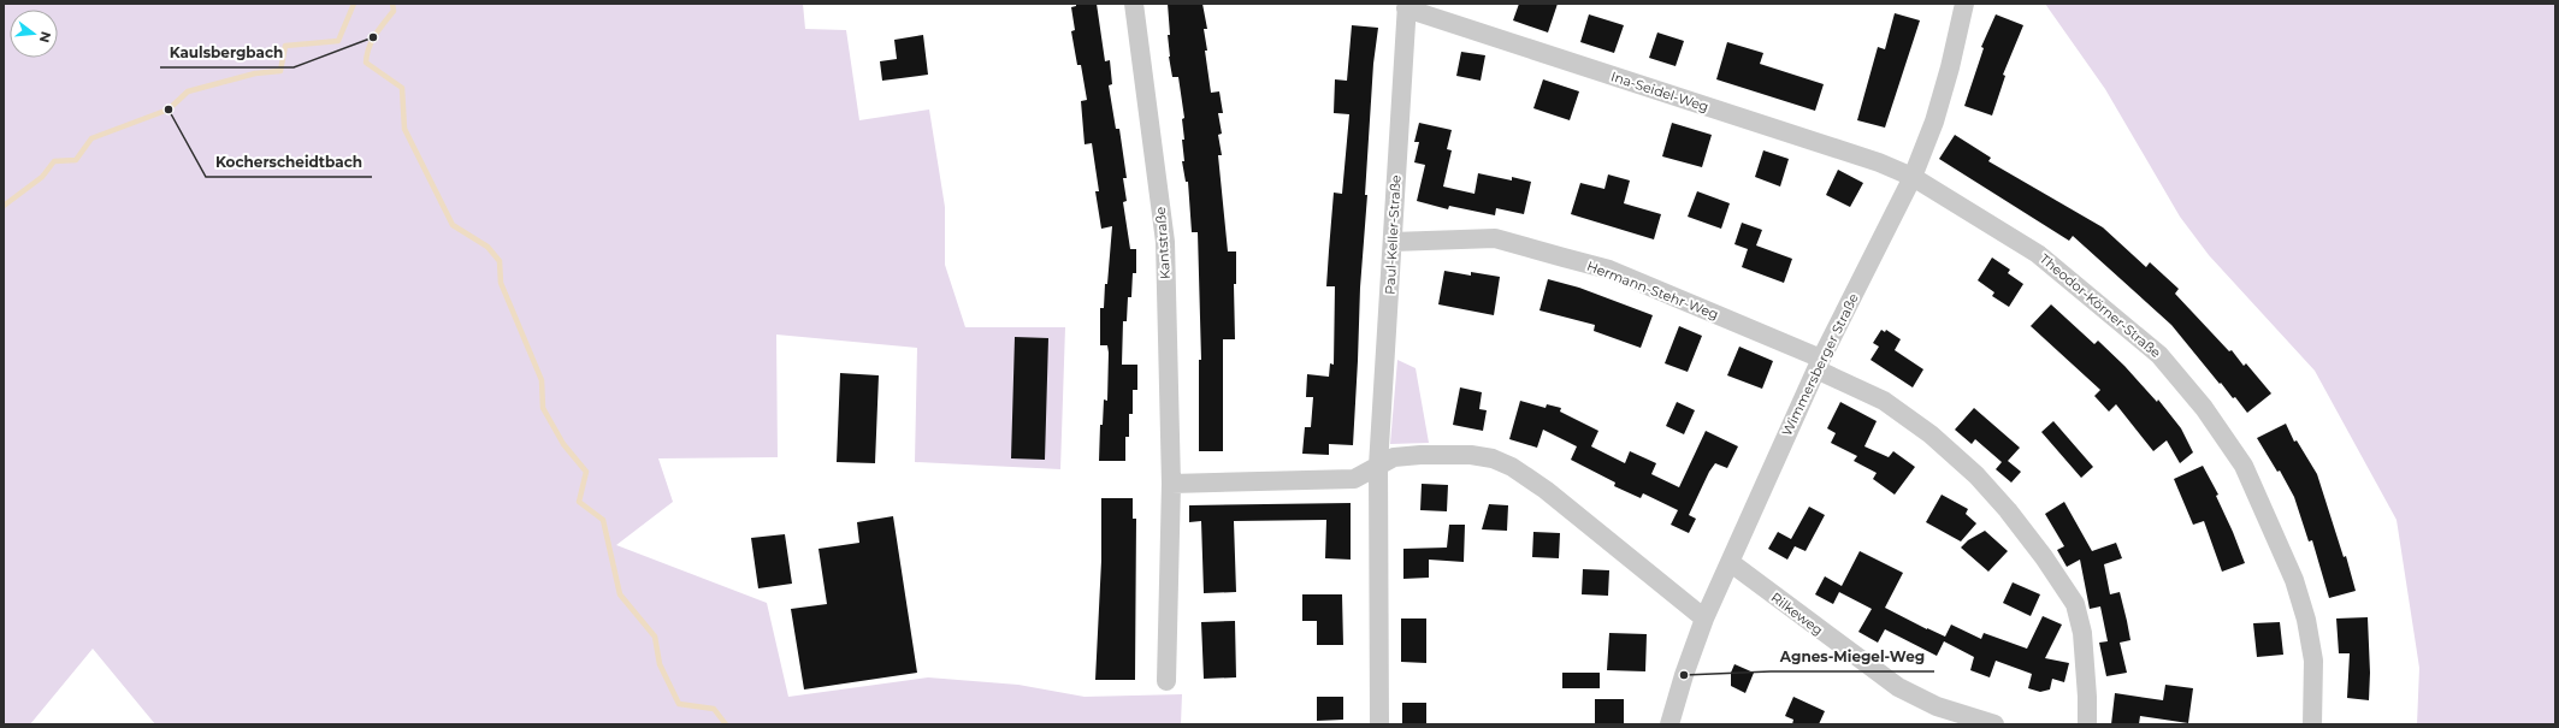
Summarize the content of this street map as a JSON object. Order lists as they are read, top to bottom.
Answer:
{
  "streets": {
    "street": [
      "Ina-Seidel-Weg",
      "Paul-Keller-Straße",
      "Kantstraße",
      "Hermann-Stehr-Weg",
      "Theodor-Körner-Straße",
      "Wimmersberger Straße",
      "Rilkeweg"
    ]
  },
  "crossings": [
    ["Ina-Seidel-Weg", "Paul-Keller-Straße"],
    ["Ina-Seidel-Weg", "Theodor-Körner-Straße"],
    ["Ina-Seidel-Weg", "Wimmersberger Straße"],
    ["Paul-Keller-Straße", "Hermann-Stehr-Weg"],
    ["Hermann-Stehr-Weg", "Wimmersberger Straße"],
    ["Theodor-Körner-Straße", "Wimmersberger Straße"],
    ["Wimmersberger Straße", "Rilkeweg"]
  ],
  "places": ["Kaulsbergbach", "Kocherscheidtbach", "Agnes-Miegel-Weg"],
  "north": "right"
}
